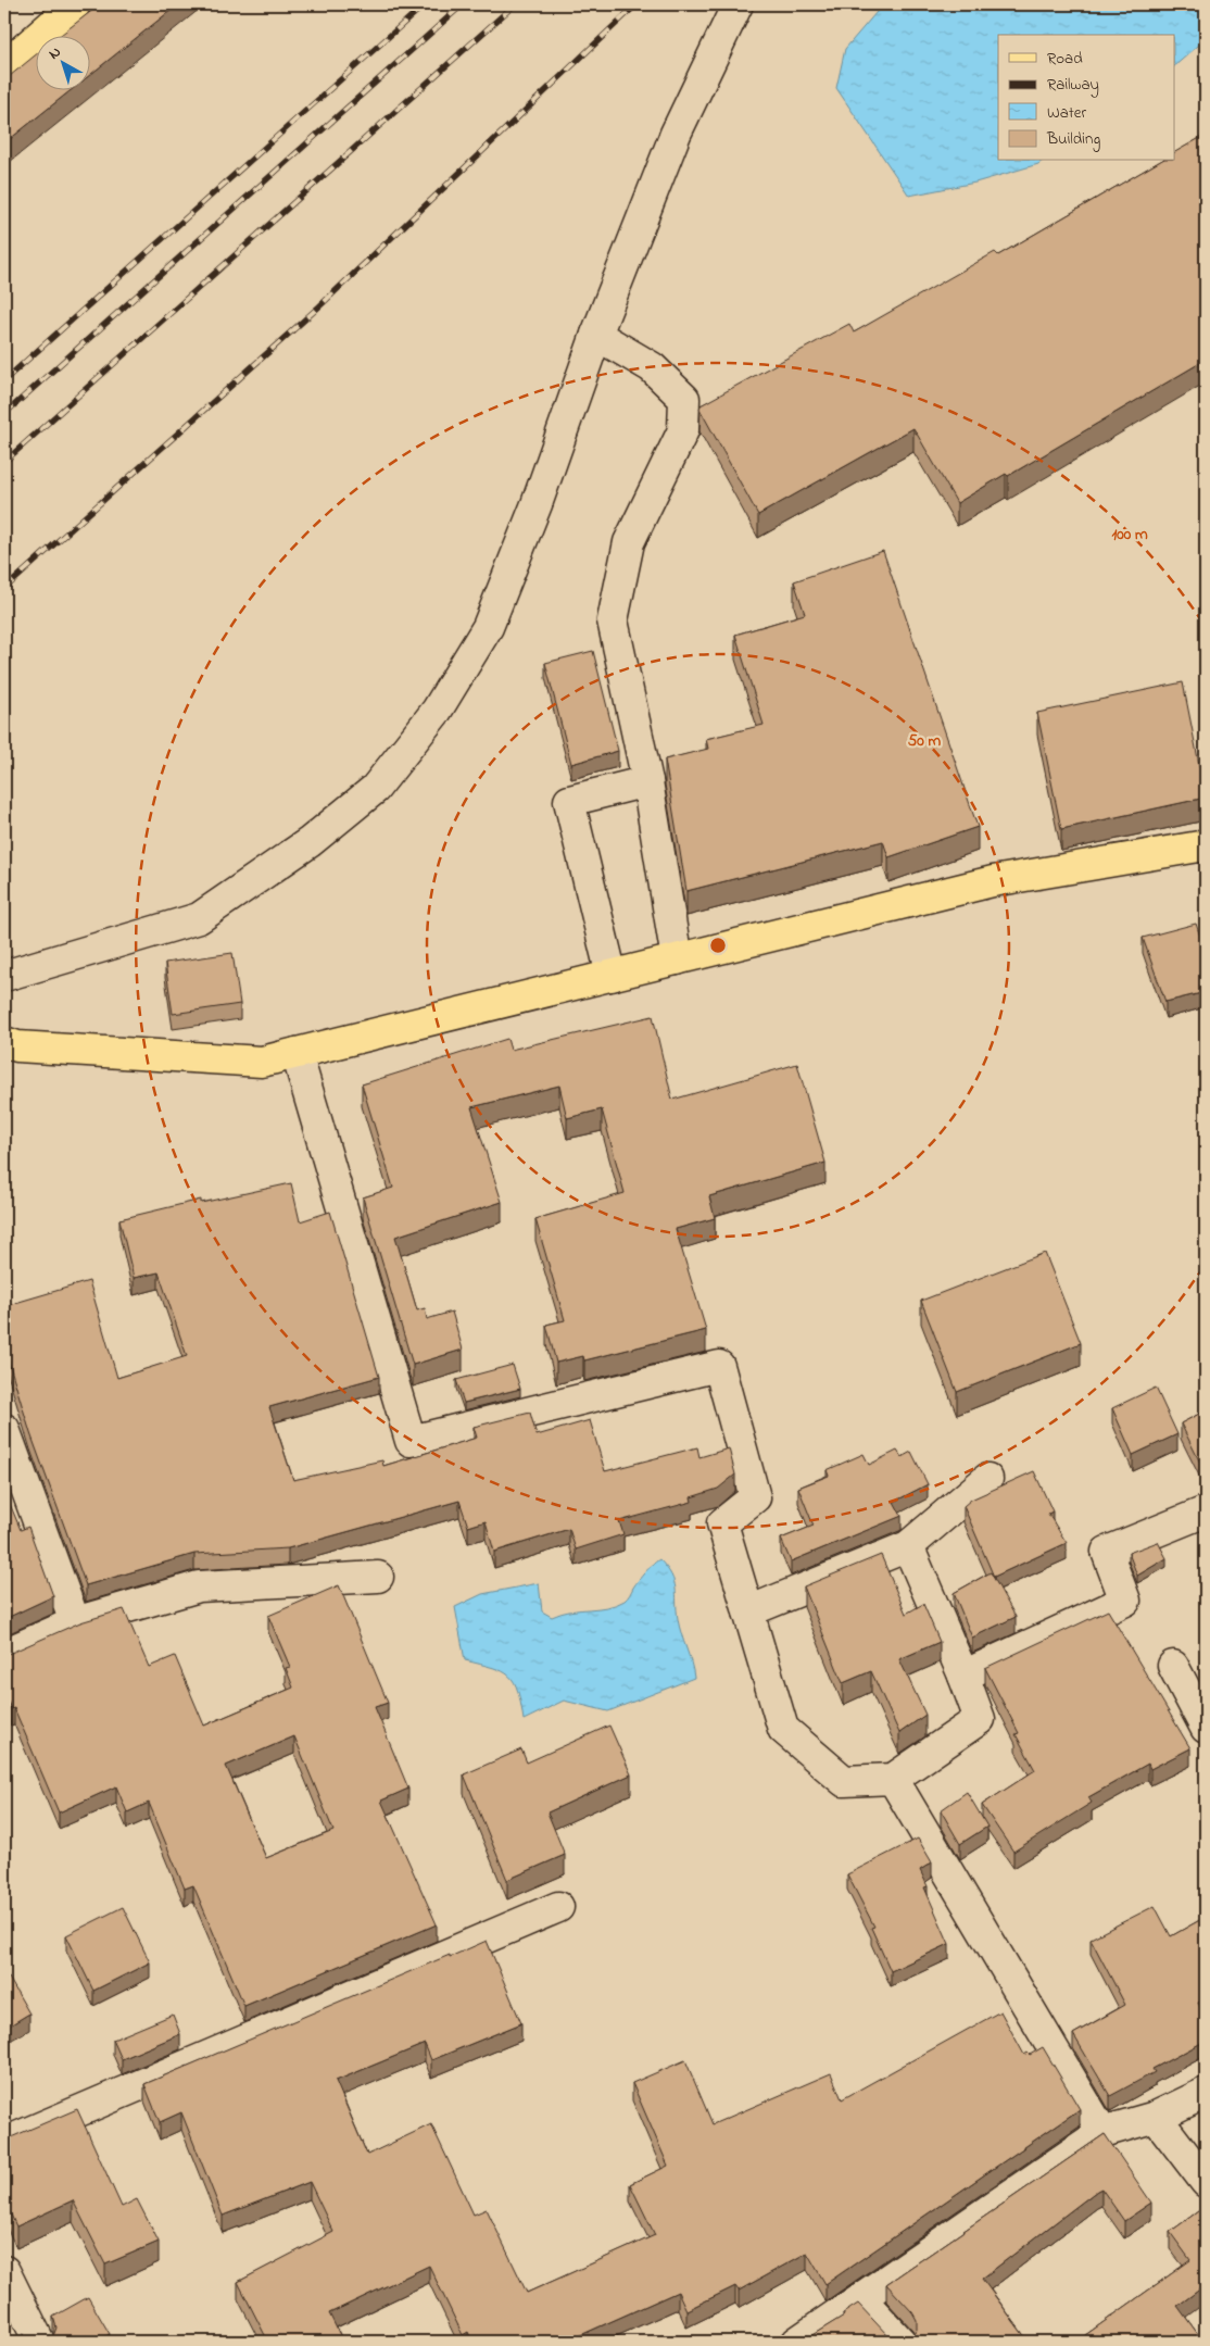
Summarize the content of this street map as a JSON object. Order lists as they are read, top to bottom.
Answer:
{
  "legend": [
    "Road",
    "Railway",
    "Water",
    "Building"
  ],
  "north": "top left",
  "rings": ["100 m", "50 m"]
}
